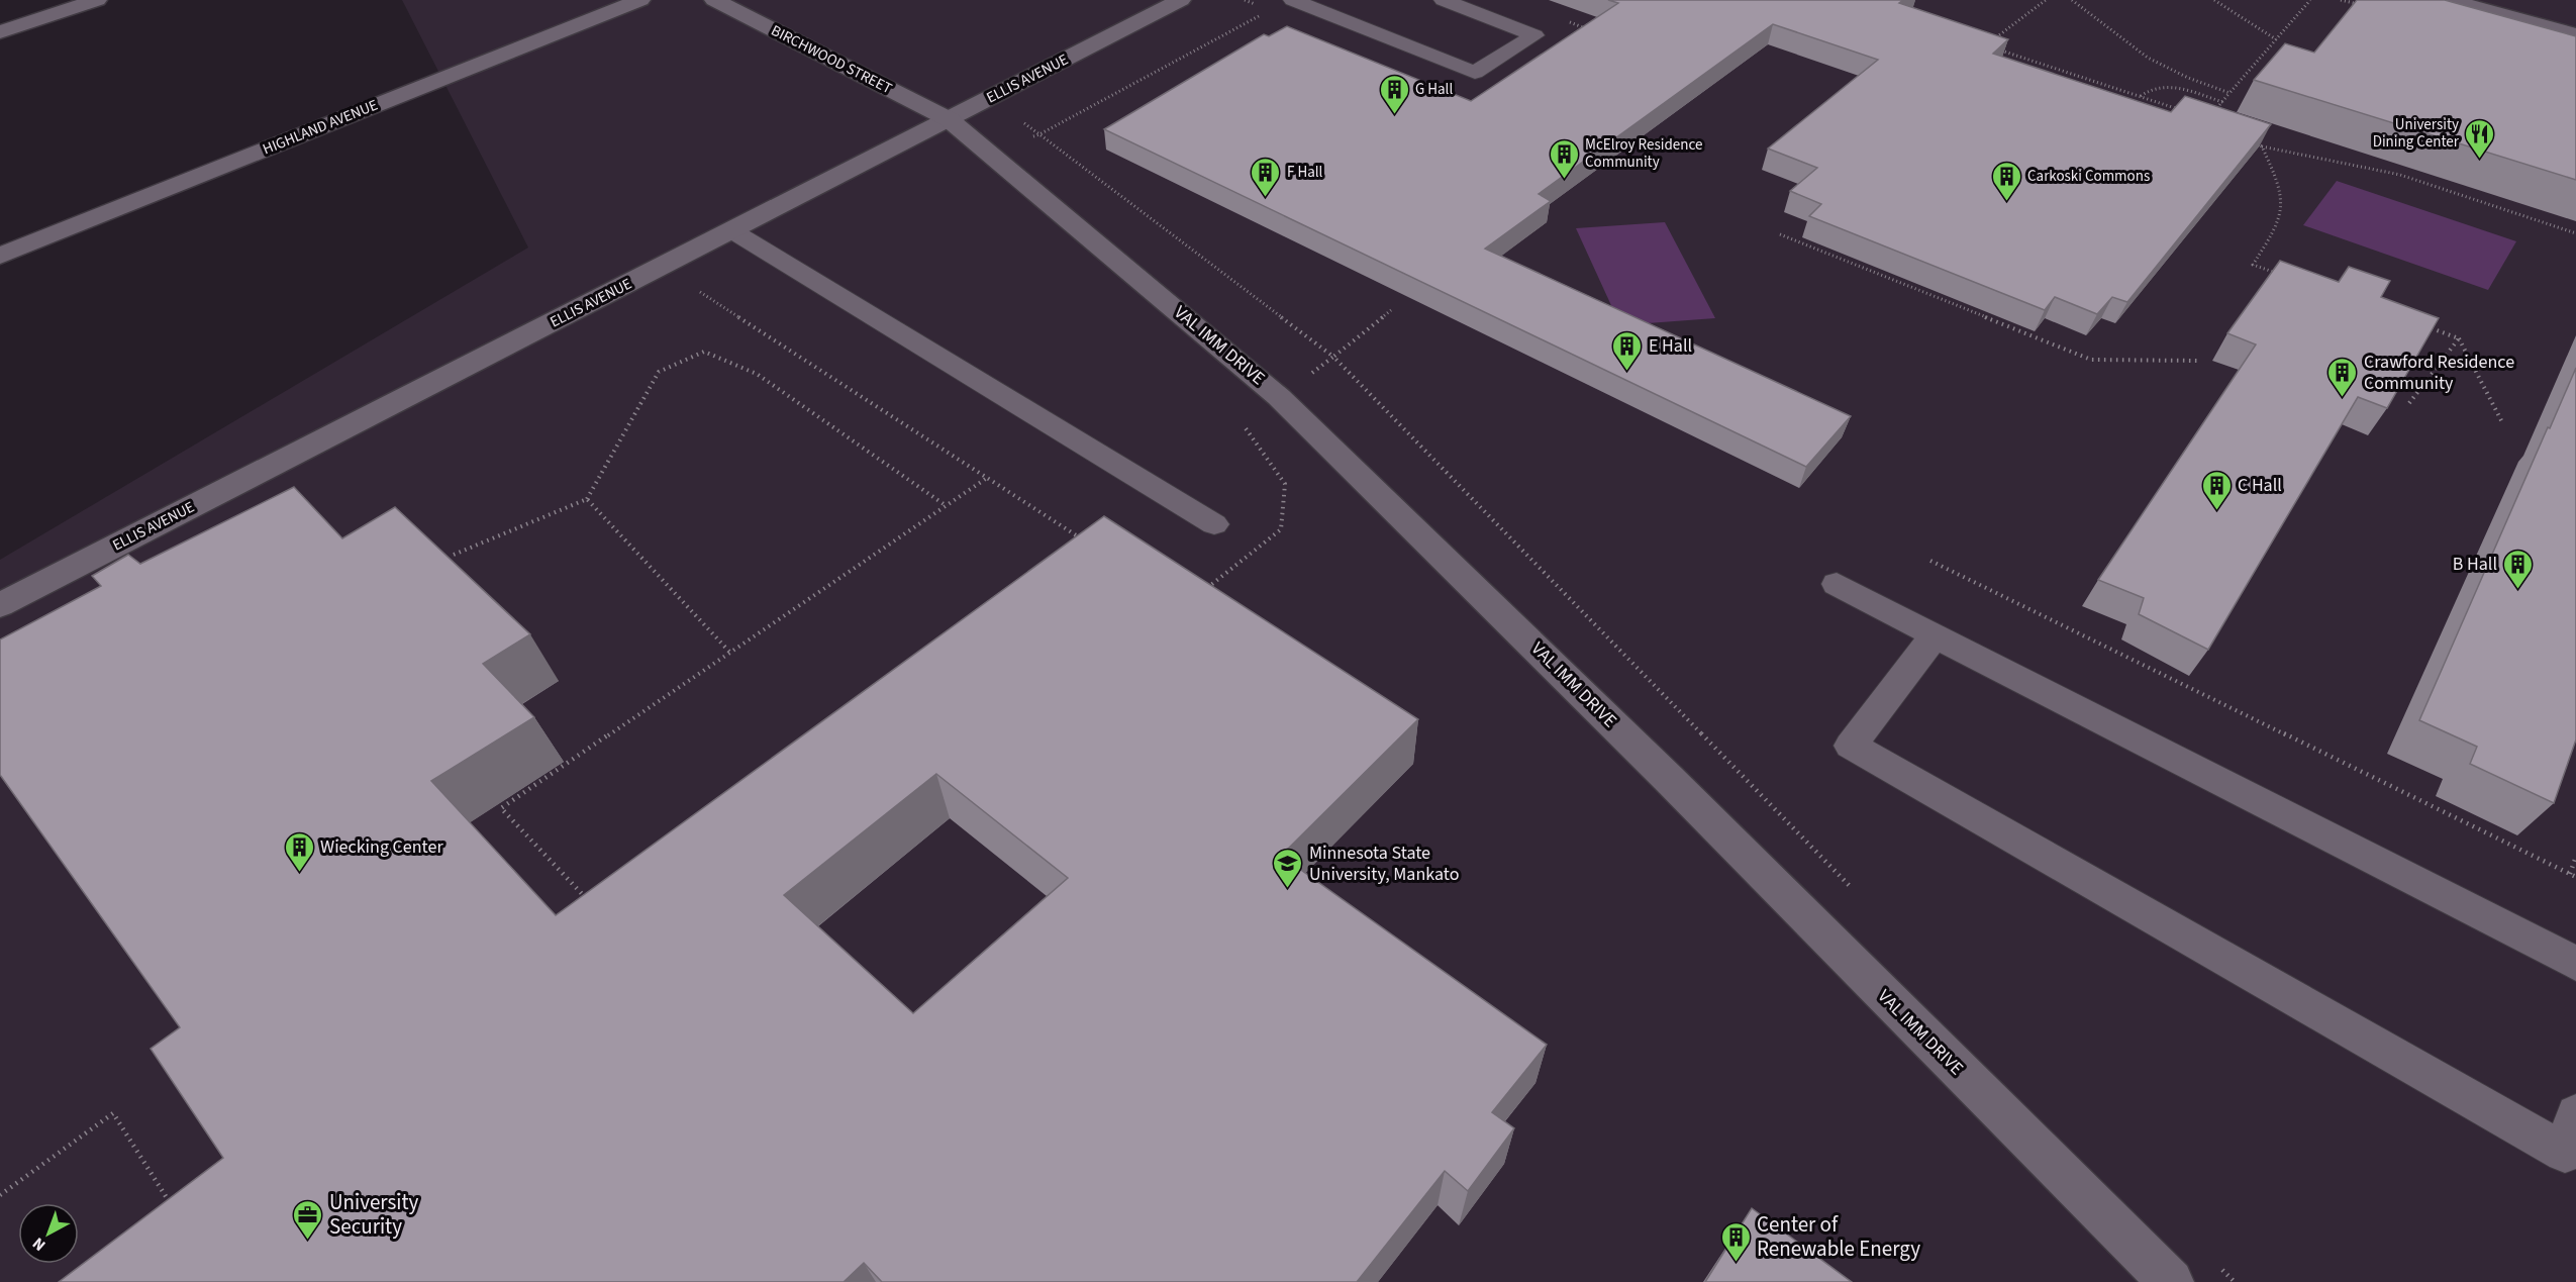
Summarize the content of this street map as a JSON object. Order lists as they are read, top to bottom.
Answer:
{
  "streets": {
    "street": [
      "BIRCHWOOD STREET",
      "ELLIS AVENUE",
      "HIGHLAND AVENUE",
      "VAL IMM DRIVE"
    ]
  },
  "crossings": [
    ["BIRCHWOOD STREET", "ELLIS AVENUE"],
    ["BIRCHWOOD STREET", "VAL IMM DRIVE"],
    ["ELLIS AVENUE", "VAL IMM DRIVE"]
  ],
  "places": {
    "building": [
      "G Hall",
      "McElroy Residence Community",
      "F Hall",
      "Carkoski Commons",
      "E Hall",
      "Crawford Residence Community",
      "C Hall",
      "B Hall",
      "Wiecking Center",
      "Center of Renewable Energy"
    ],
    "restaurant": ["University Dining Center"],
    "school or university": ["Minnesota State University, Mankato"],
    "office": ["University Security"]
  },
  "north": "bottom left"
}
